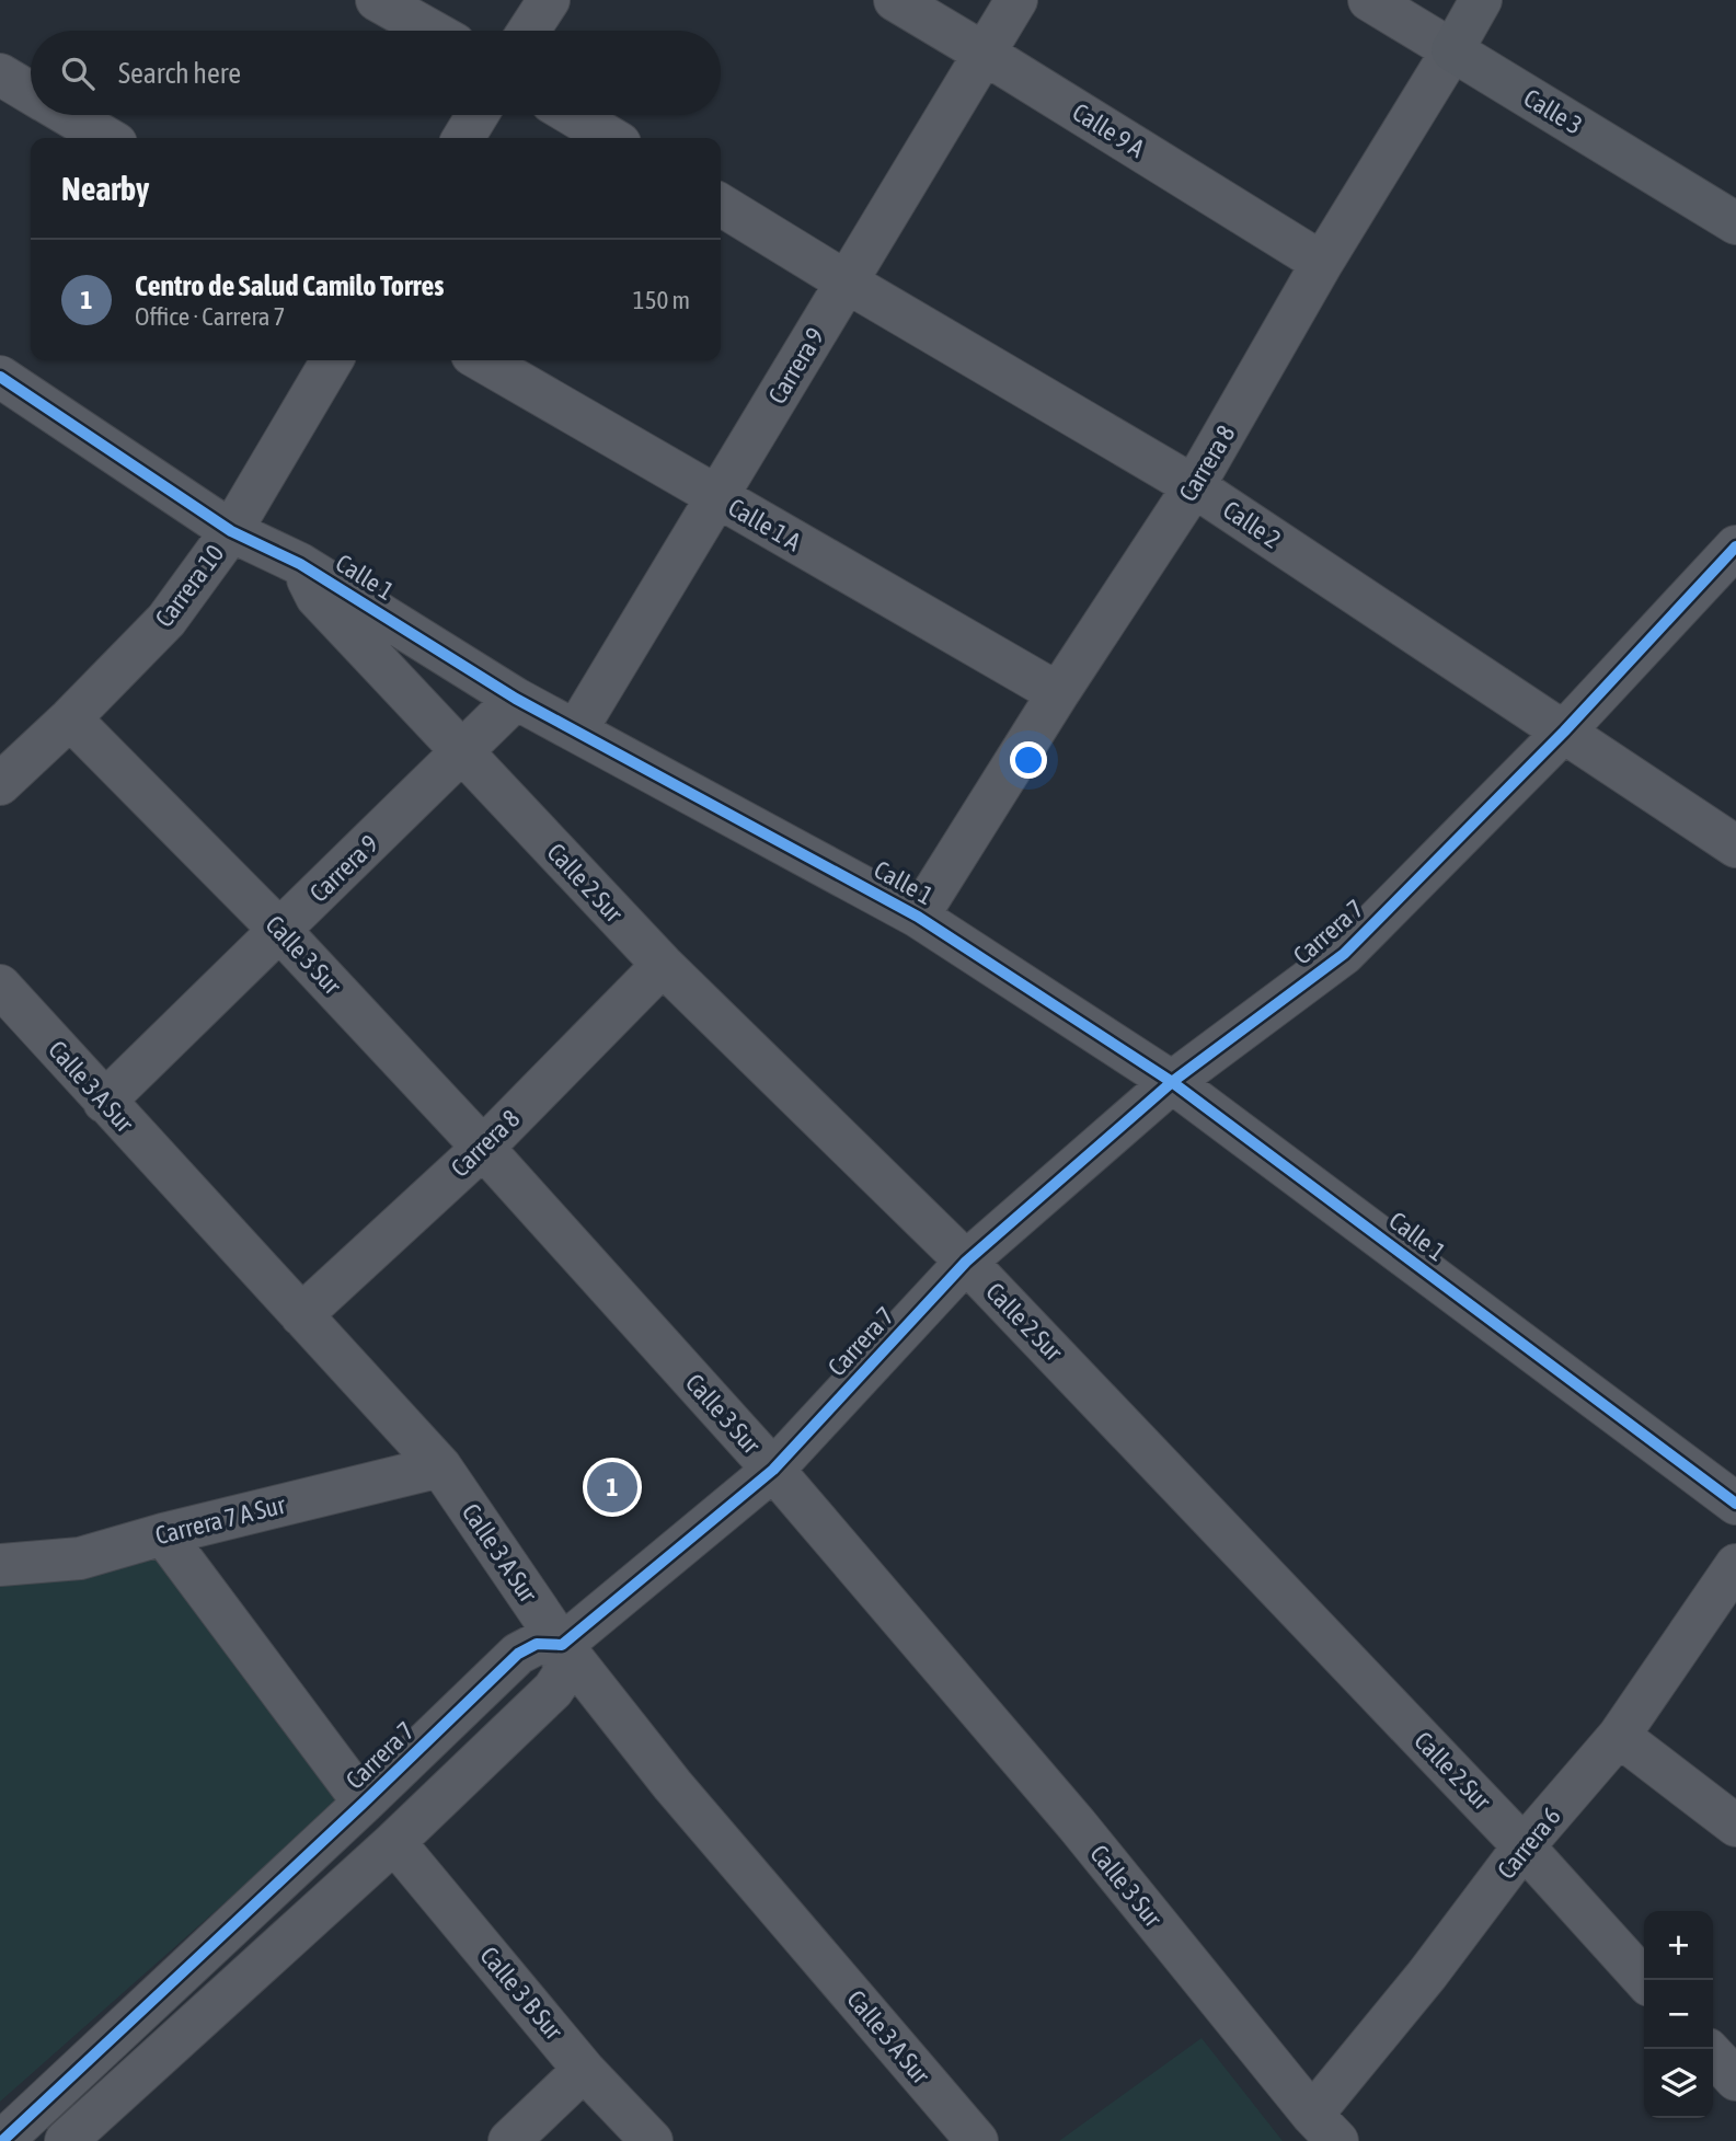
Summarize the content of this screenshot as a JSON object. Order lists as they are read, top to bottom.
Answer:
{
  "streets": {
    "street": [
      "Calle 3",
      "Calle 9 A",
      "Carrera 9",
      "Carrera 8",
      "Calle 1 A",
      "Calle 2",
      "Calle 1",
      "Carrera 10",
      "Calle 2 Sur",
      "Carrera 7",
      "Calle 3 Sur",
      "Calle 3 A Sur",
      "Carrera 7 A Sur",
      "Carrera 6",
      "Calle 3 B Sur"
    ]
  },
  "crossings": [
    ["Calle 3", "Carrera 8"],
    ["Calle 9 A", "Carrera 9"],
    ["Calle 9 A", "Carrera 8"],
    ["Carrera 9", "Calle 1 A"],
    ["Carrera 9", "Calle 2"],
    ["Carrera 9", "Calle 1"],
    ["Carrera 9", "Calle 2 Sur"],
    ["Carrera 9", "Calle 3 Sur"],
    ["Carrera 9", "Calle 3 A Sur"],
    ["Carrera 8", "Calle 1 A"],
    ["Carrera 8", "Calle 2"],
    ["Carrera 8", "Calle 1"],
    ["Carrera 8", "Calle 2 Sur"],
    ["Carrera 8", "Calle 3 Sur"],
    ["Carrera 8", "Calle 3 A Sur"],
    ["Calle 2", "Carrera 7"],
    ["Calle 1", "Carrera 10"],
    ["Calle 1", "Calle 2 Sur"],
    ["Calle 1", "Carrera 7"],
    ["Carrera 10", "Calle 3 Sur"],
    ["Calle 2 Sur", "Carrera 7"],
    ["Calle 2 Sur", "Carrera 6"],
    ["Carrera 7", "Calle 3 Sur"],
    ["Carrera 7", "Calle 3 A Sur"],
    ["Calle 3 Sur", "Carrera 6"],
    ["Calle 3 A Sur", "Carrera 7 A Sur"]
  ],
  "page": {
    "search": "Search here",
    "heading": "Nearby",
    "list": [
      {
        "mark": "1",
        "name": "Centro de Salud Camilo Torres",
        "note": "Office · Carrera 7",
        "value": "150 m"
      }
    ],
    "pins": "1",
    "map_buttons": ["+", "−"]
  }
}
